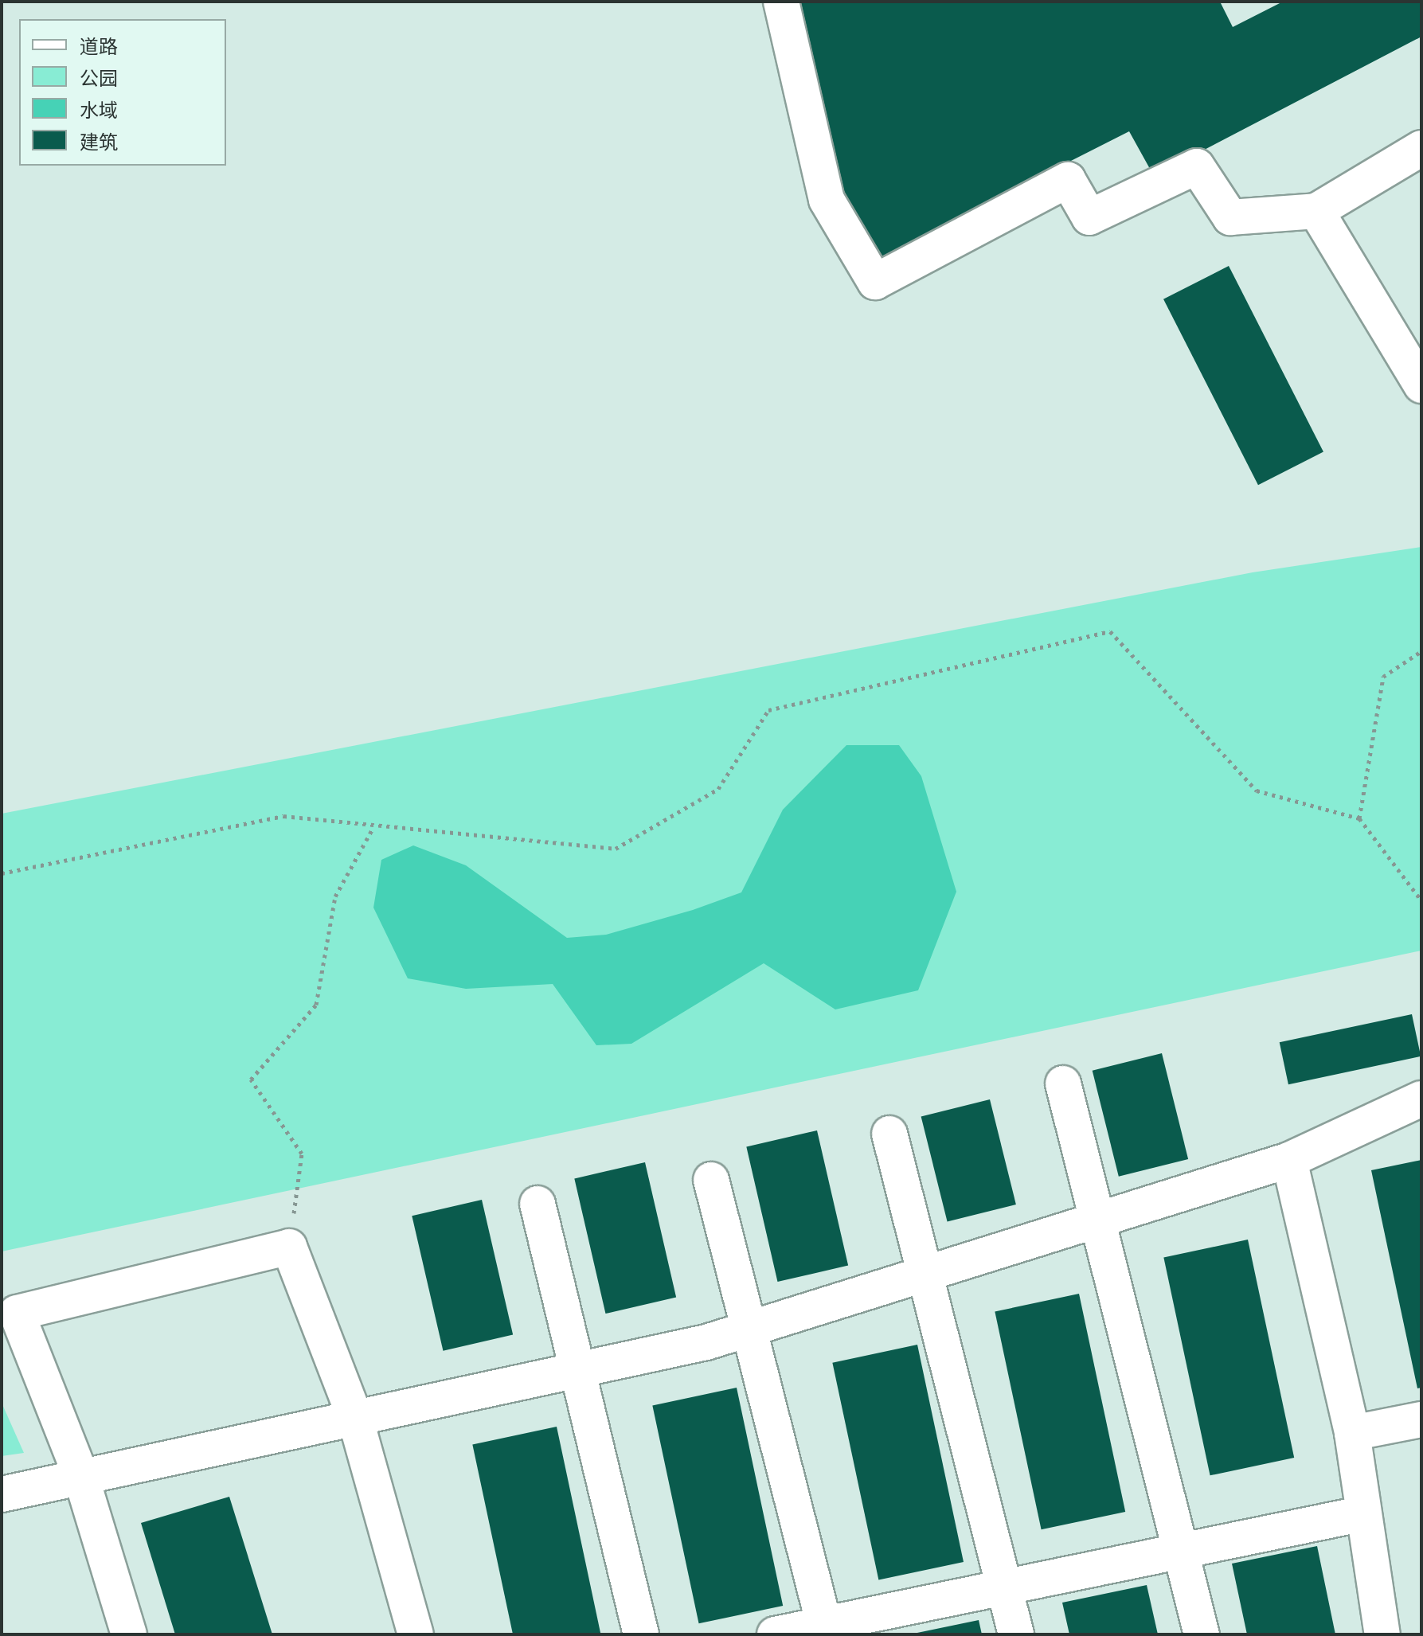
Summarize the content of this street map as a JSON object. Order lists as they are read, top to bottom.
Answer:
{
  "legend": [
    "道路",
    "公园",
    "水域",
    "建筑"
  ]
}
